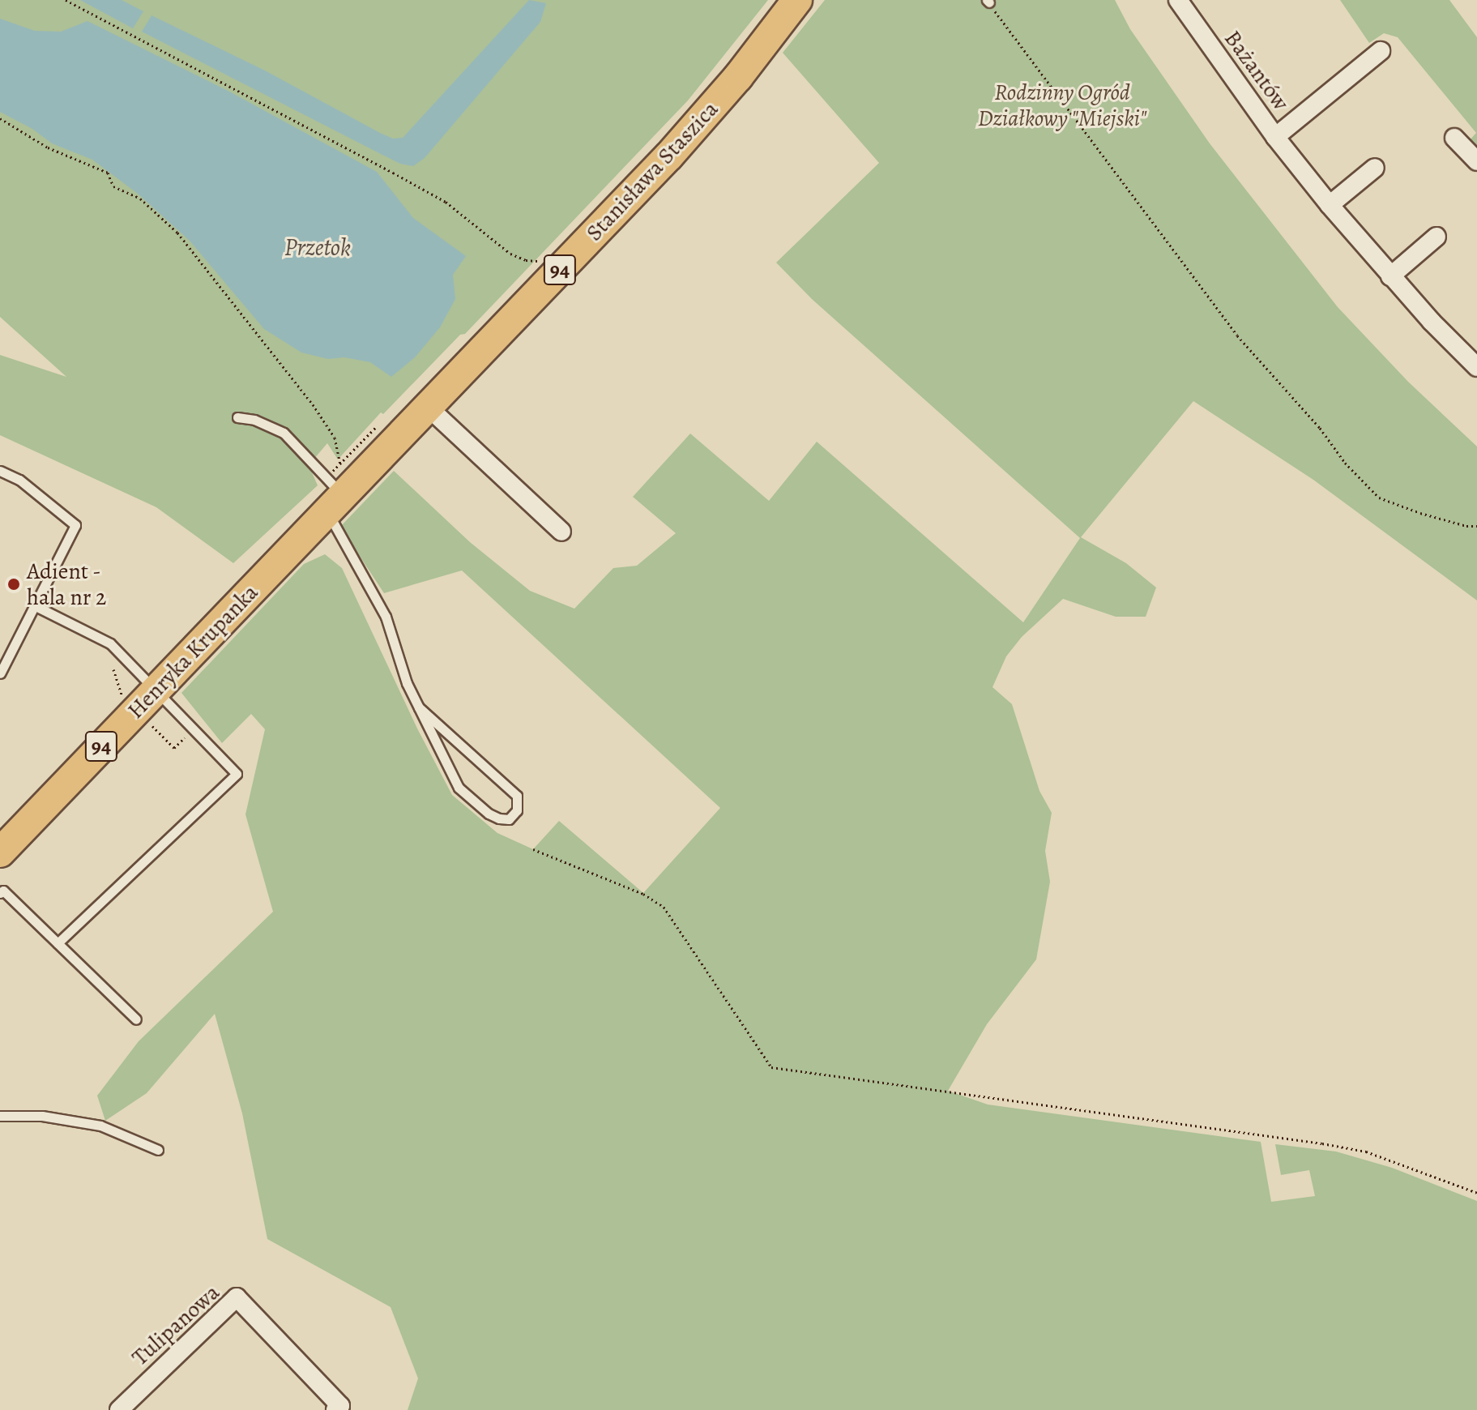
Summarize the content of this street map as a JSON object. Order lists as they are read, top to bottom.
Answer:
{
  "streets": {
    "main road": ["Stanisława Staszica", "94", "Henryka Krupanka"],
    "street": ["Bażantów", "Tulipanowa"]
  },
  "crossings": [
    ["Stanisława Staszica", "Henryka Krupanka"]
  ],
  "water": ["Przetok"],
  "parks": ["Rodzinny Ogród Działkowy \"Miejski\""],
  "places": ["Adient - hala nr 2"]
}
